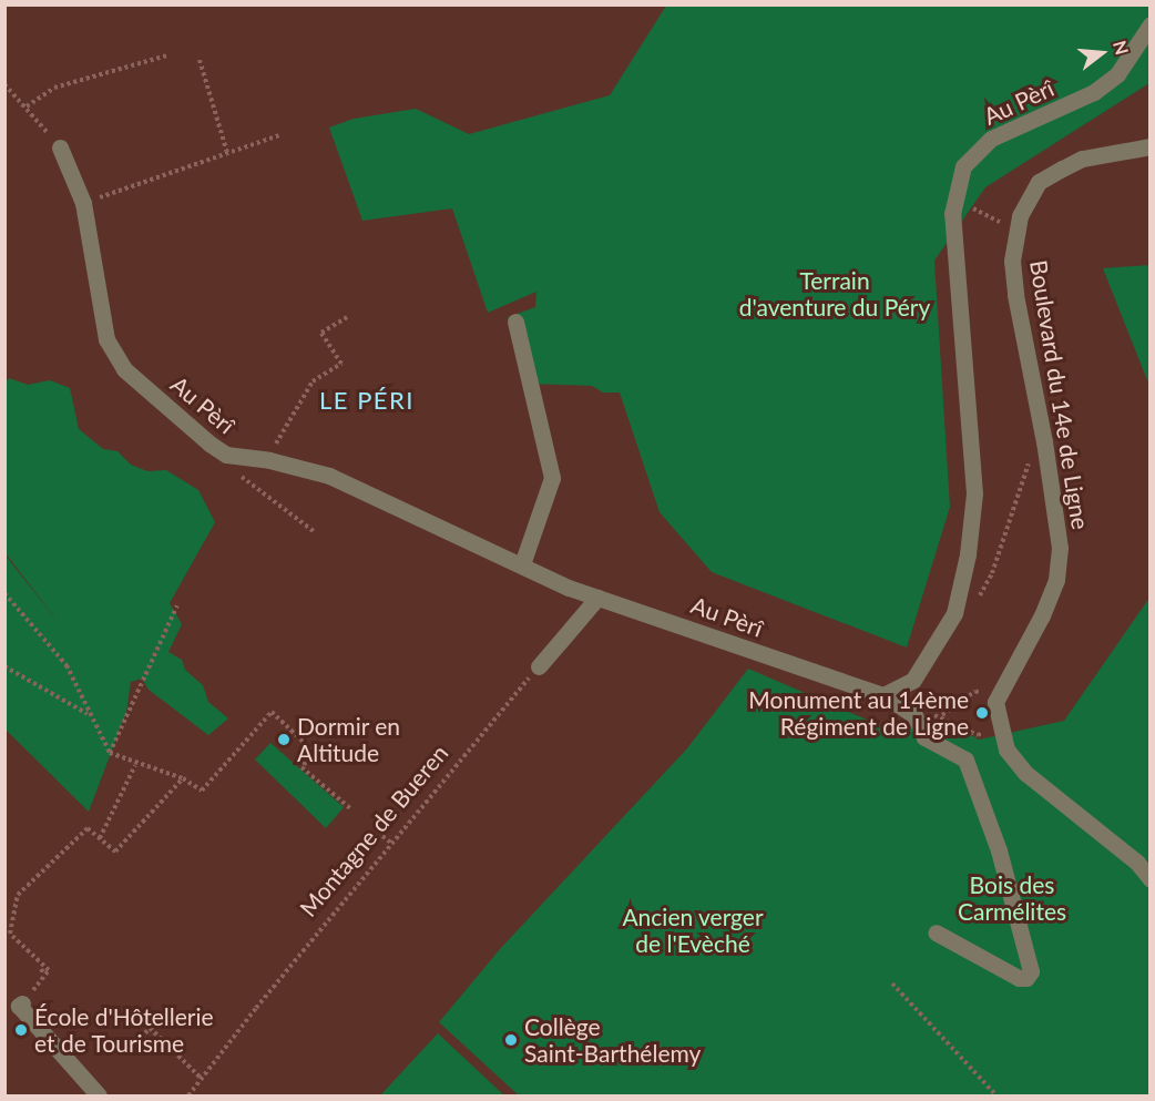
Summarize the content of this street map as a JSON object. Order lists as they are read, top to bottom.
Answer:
{
  "streets": {
    "street": ["Au Pèrî", "Boulevard du 14e de Ligne"],
    "path": ["Montagne de Bueren"]
  },
  "districts": ["LE PÉRI"],
  "parks": ["Terrain d'aventure du Péry", "Bois des Carmélites", "Ancien verger de l'Evèché"],
  "places": [
    "Monument au 14ème Régiment de Ligne",
    "Dormir en Altitude",
    "École d'Hôtellerie et de Tourisme",
    "Collège Saint-Barthélemy"
  ],
  "north": "right"
}
